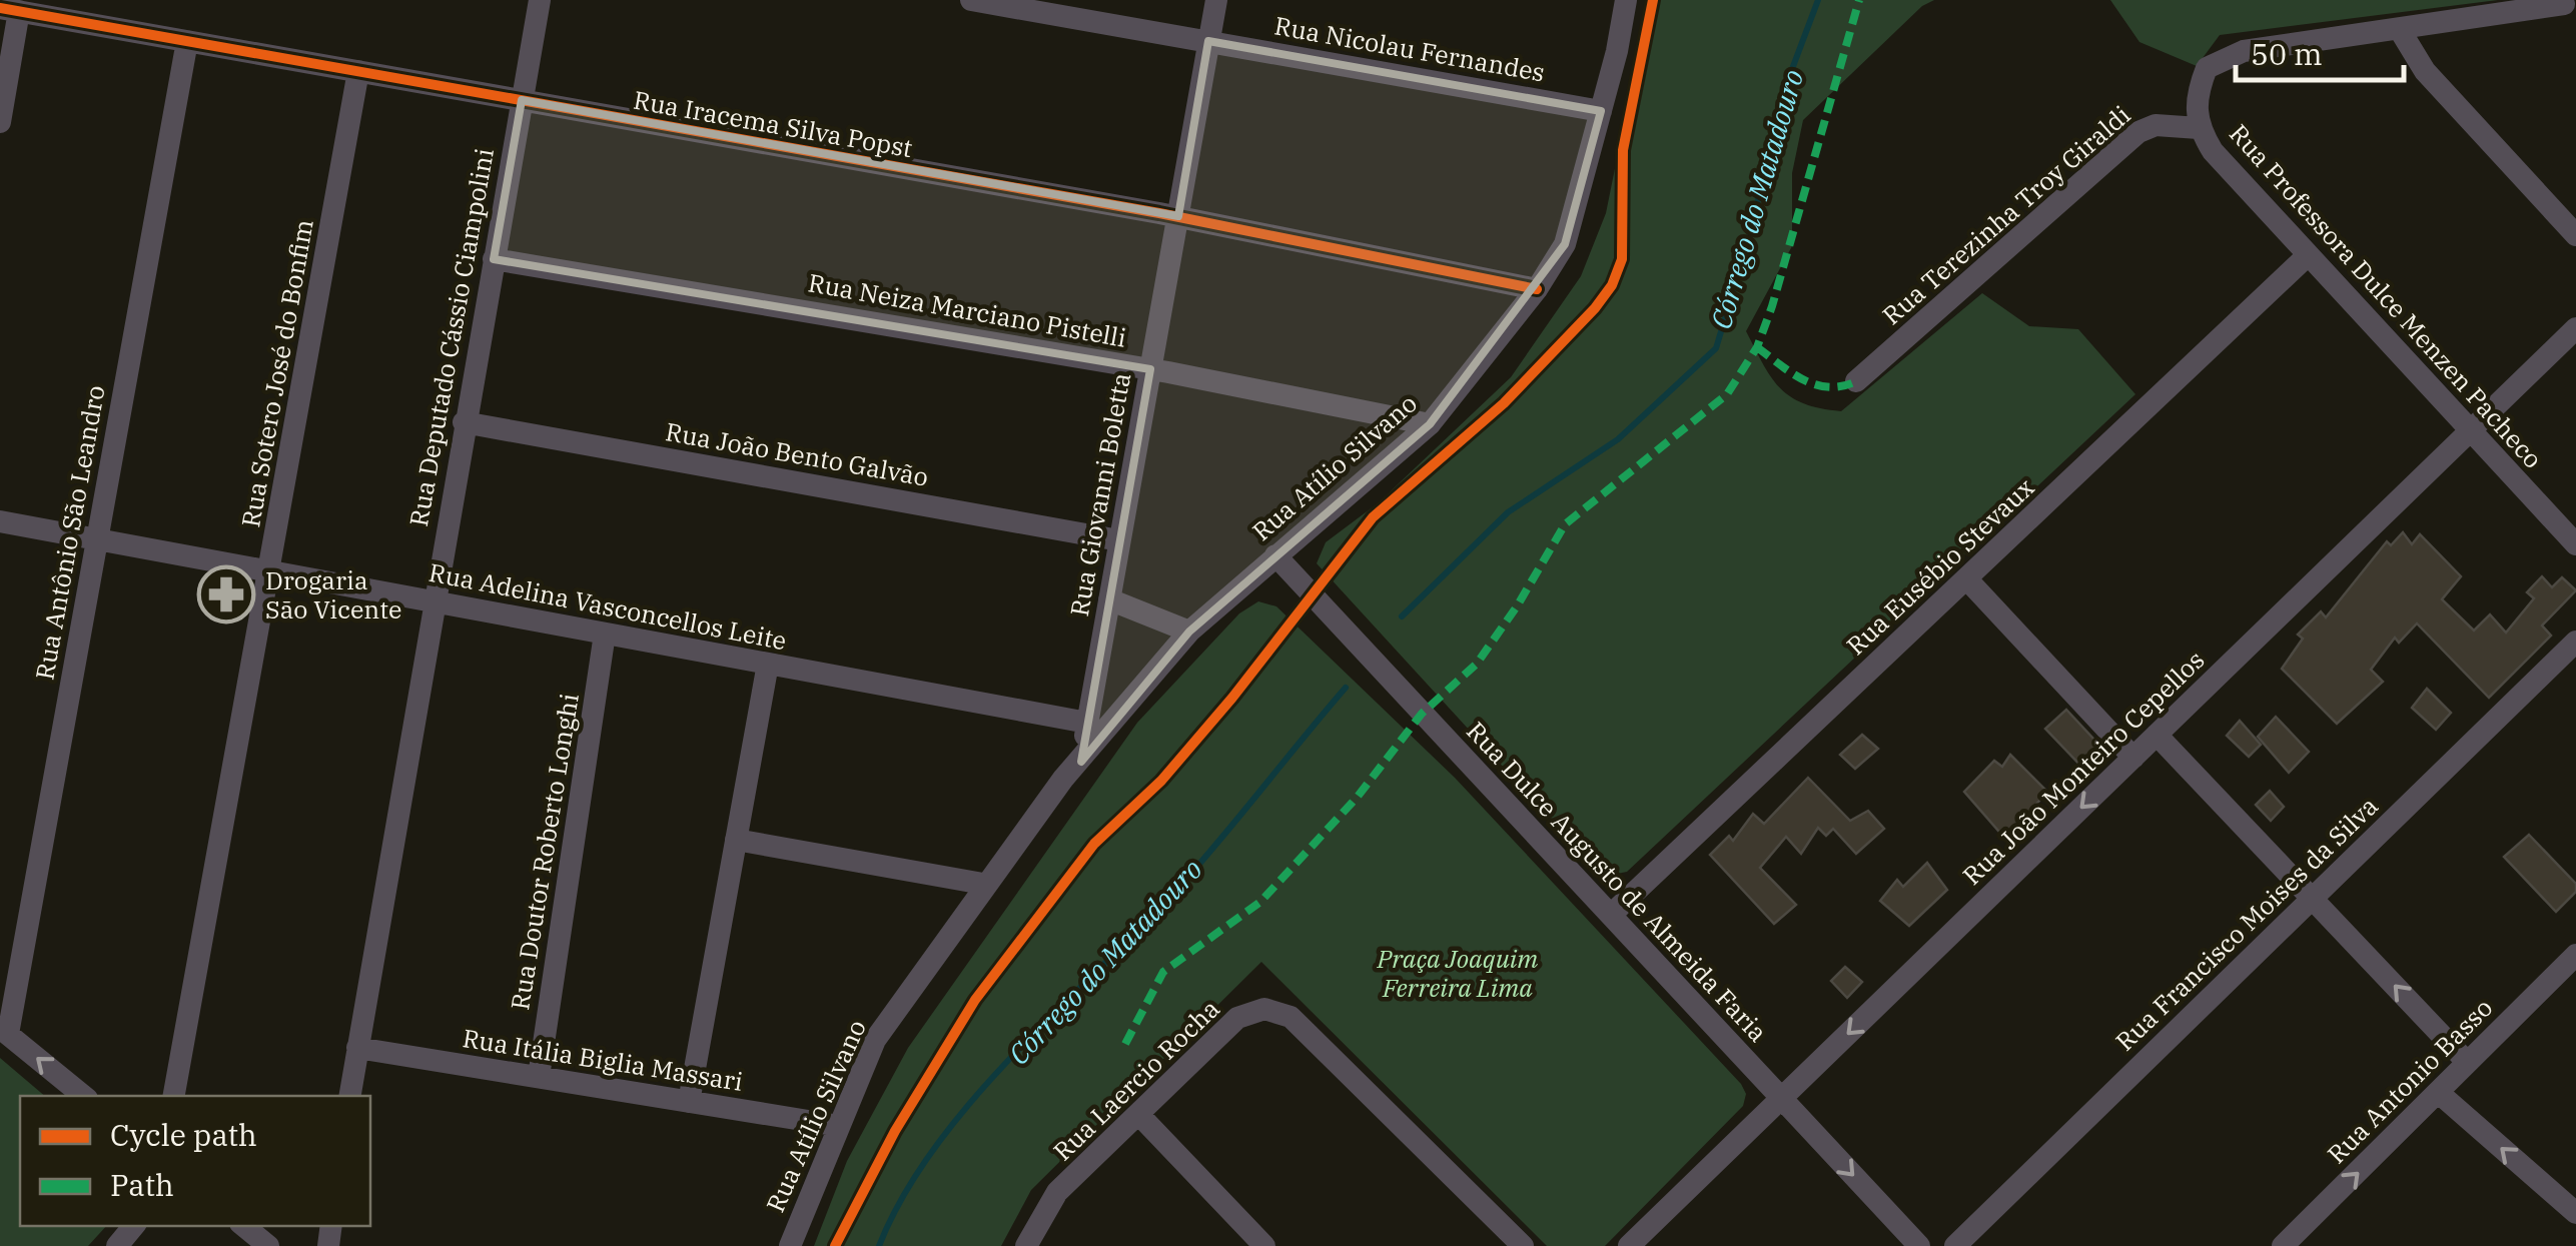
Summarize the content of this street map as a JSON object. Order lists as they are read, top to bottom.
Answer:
{
  "streets": {
    "street": [
      "Rua Nicolau Fernandes",
      "Rua Iracema Silva Popst",
      "Rua Terezinha Troy Giraldi",
      "Rua Professora Dulce Menzen Pacheco",
      "Rua Neiza Marciano Pistelli",
      "Rua Deputado Cássio Ciampolini",
      "Rua Sotero José do Bonfim",
      "Rua João Bento Galvão",
      "Rua Atílio Silvano",
      "Rua Giovanni Boletta",
      "Rua Antônio São Leandro",
      "Rua Eusébio Stevaux",
      "Rua Adelina Vasconcellos Leite",
      "Rua João Monteiro Cepellos",
      "Rua Doutor Roberto Longhi",
      "Rua Dulce Augusto de Almeida Faria",
      "Rua Francisco Moises da Silva",
      "Rua Itália Biglia Massari",
      "Rua Laercio Rocha",
      "Rua Antonio Basso"
    ]
  },
  "crossings": [
    ["Rua Nicolau Fernandes", "Rua Atílio Silvano"],
    ["Rua Nicolau Fernandes", "Rua Giovanni Boletta"],
    ["Rua Iracema Silva Popst", "Rua Deputado Cássio Ciampolini"],
    ["Rua Iracema Silva Popst", "Rua Sotero José do Bonfim"],
    ["Rua Iracema Silva Popst", "Rua Atílio Silvano"],
    ["Rua Iracema Silva Popst", "Rua Giovanni Boletta"],
    ["Rua Iracema Silva Popst", "Rua Antônio São Leandro"],
    ["Rua Terezinha Troy Giraldi", "Rua Professora Dulce Menzen Pacheco"],
    ["Rua Professora Dulce Menzen Pacheco", "Rua Eusébio Stevaux"],
    ["Rua Professora Dulce Menzen Pacheco", "Rua João Monteiro Cepellos"],
    ["Rua Neiza Marciano Pistelli", "Rua Deputado Cássio Ciampolini"],
    ["Rua Neiza Marciano Pistelli", "Rua Atílio Silvano"],
    ["Rua Neiza Marciano Pistelli", "Rua Giovanni Boletta"],
    ["Rua Deputado Cássio Ciampolini", "Rua João Bento Galvão"],
    ["Rua Deputado Cássio Ciampolini", "Rua Adelina Vasconcellos Leite"],
    ["Rua Deputado Cássio Ciampolini", "Rua Itália Biglia Massari"],
    ["Rua Sotero José do Bonfim", "Rua Adelina Vasconcellos Leite"],
    ["Rua João Bento Galvão", "Rua Giovanni Boletta"],
    ["Rua Atílio Silvano", "Rua Giovanni Boletta"],
    ["Rua Atílio Silvano", "Rua Dulce Augusto de Almeida Faria"],
    ["Rua Atílio Silvano", "Rua Itália Biglia Massari"],
    ["Rua Giovanni Boletta", "Rua Adelina Vasconcellos Leite"],
    ["Rua Antônio São Leandro", "Rua Adelina Vasconcellos Leite"],
    ["Rua Eusébio Stevaux", "Rua Dulce Augusto de Almeida Faria"],
    ["Rua Adelina Vasconcellos Leite", "Rua Doutor Roberto Longhi"],
    ["Rua João Monteiro Cepellos", "Rua Dulce Augusto de Almeida Faria"],
    ["Rua Doutor Roberto Longhi", "Rua Itália Biglia Massari"]
  ],
  "one_way": ["Rua João Monteiro Cepellos", "Rua Antonio Basso"],
  "water": ["Córrego do Matadouro"],
  "parks": ["Praça Joaquim Ferreira Lima"],
  "places": {
    "pharmacy": ["Drogaria São Vicente"]
  },
  "legend": ["Cycle path", "Path"],
  "scale_bar": "50 m"
}
